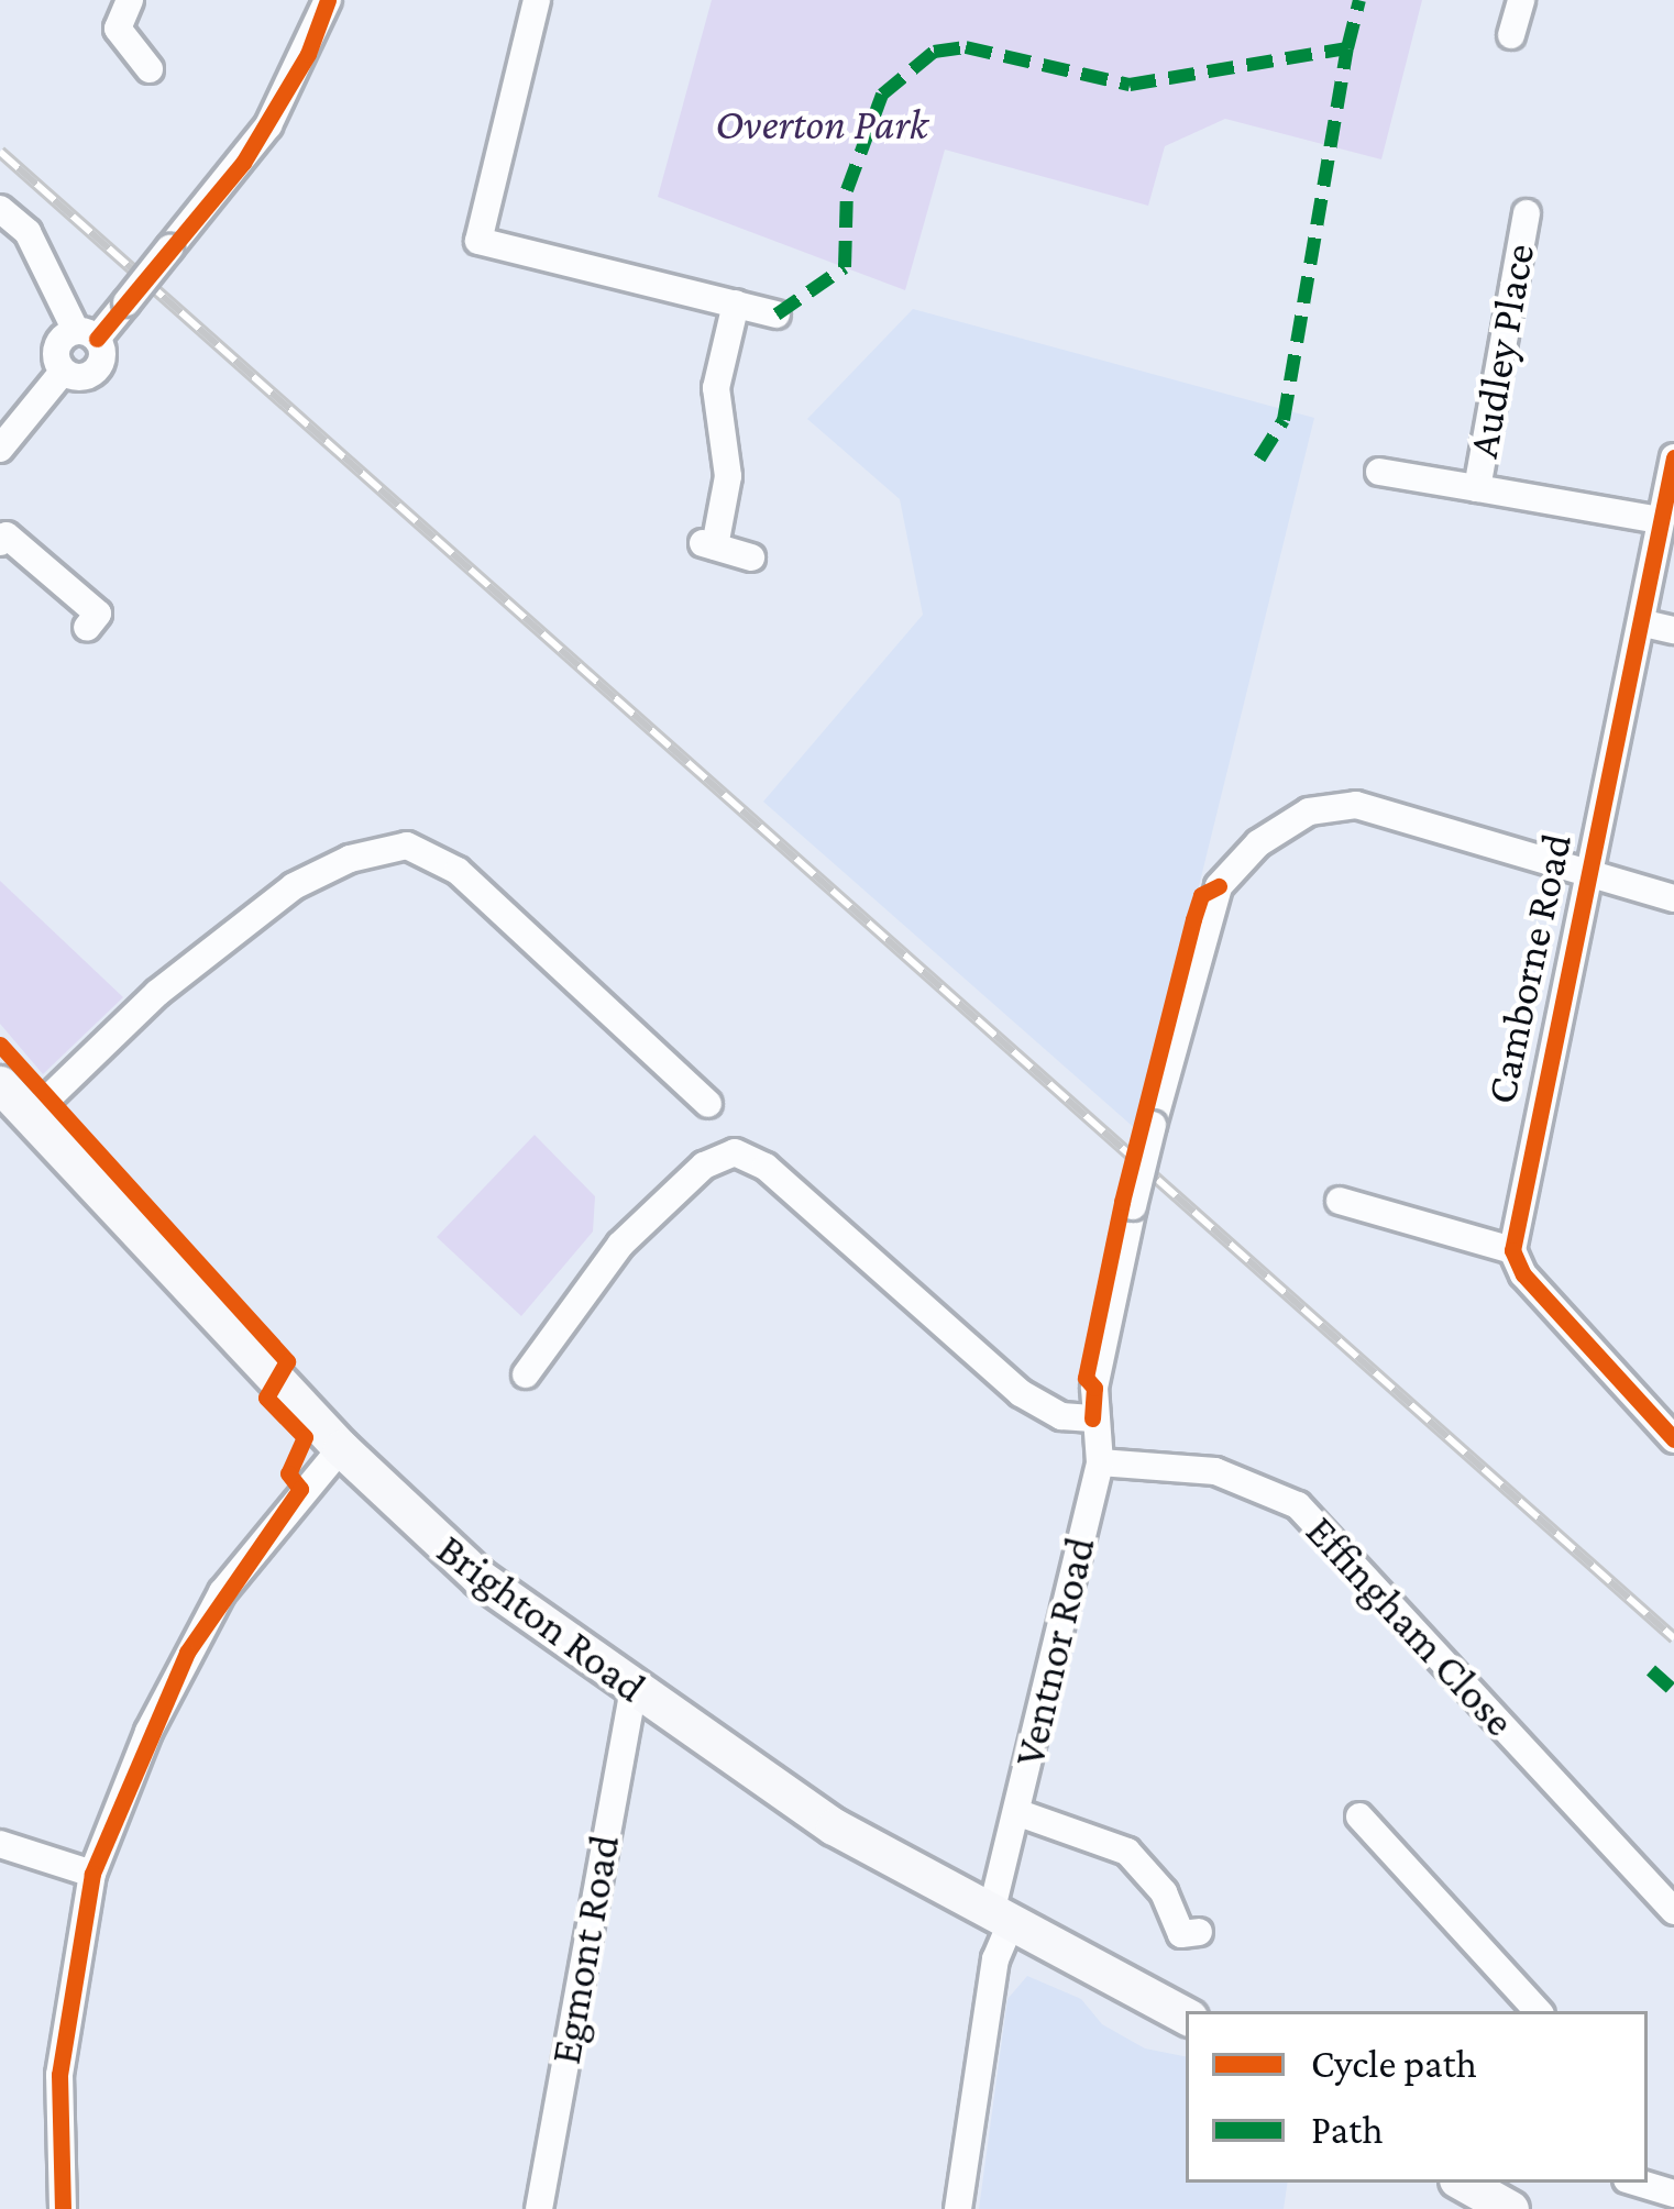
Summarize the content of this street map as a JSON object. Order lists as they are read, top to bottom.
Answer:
{
  "streets": {
    "main road": ["Brighton Road"],
    "street": [
      "Audley Place",
      "Camborne Road",
      "Effingham Close",
      "Ventnor Road",
      "Egmont Road"
    ]
  },
  "crossings": [
    ["Audley Place", "Camborne Road"],
    ["Camborne Road", "Ventnor Road"],
    ["Brighton Road", "Ventnor Road"],
    ["Brighton Road", "Egmont Road"],
    ["Effingham Close", "Ventnor Road"]
  ],
  "parks": ["Overton Park"],
  "legend": ["Cycle path", "Path"]
}
